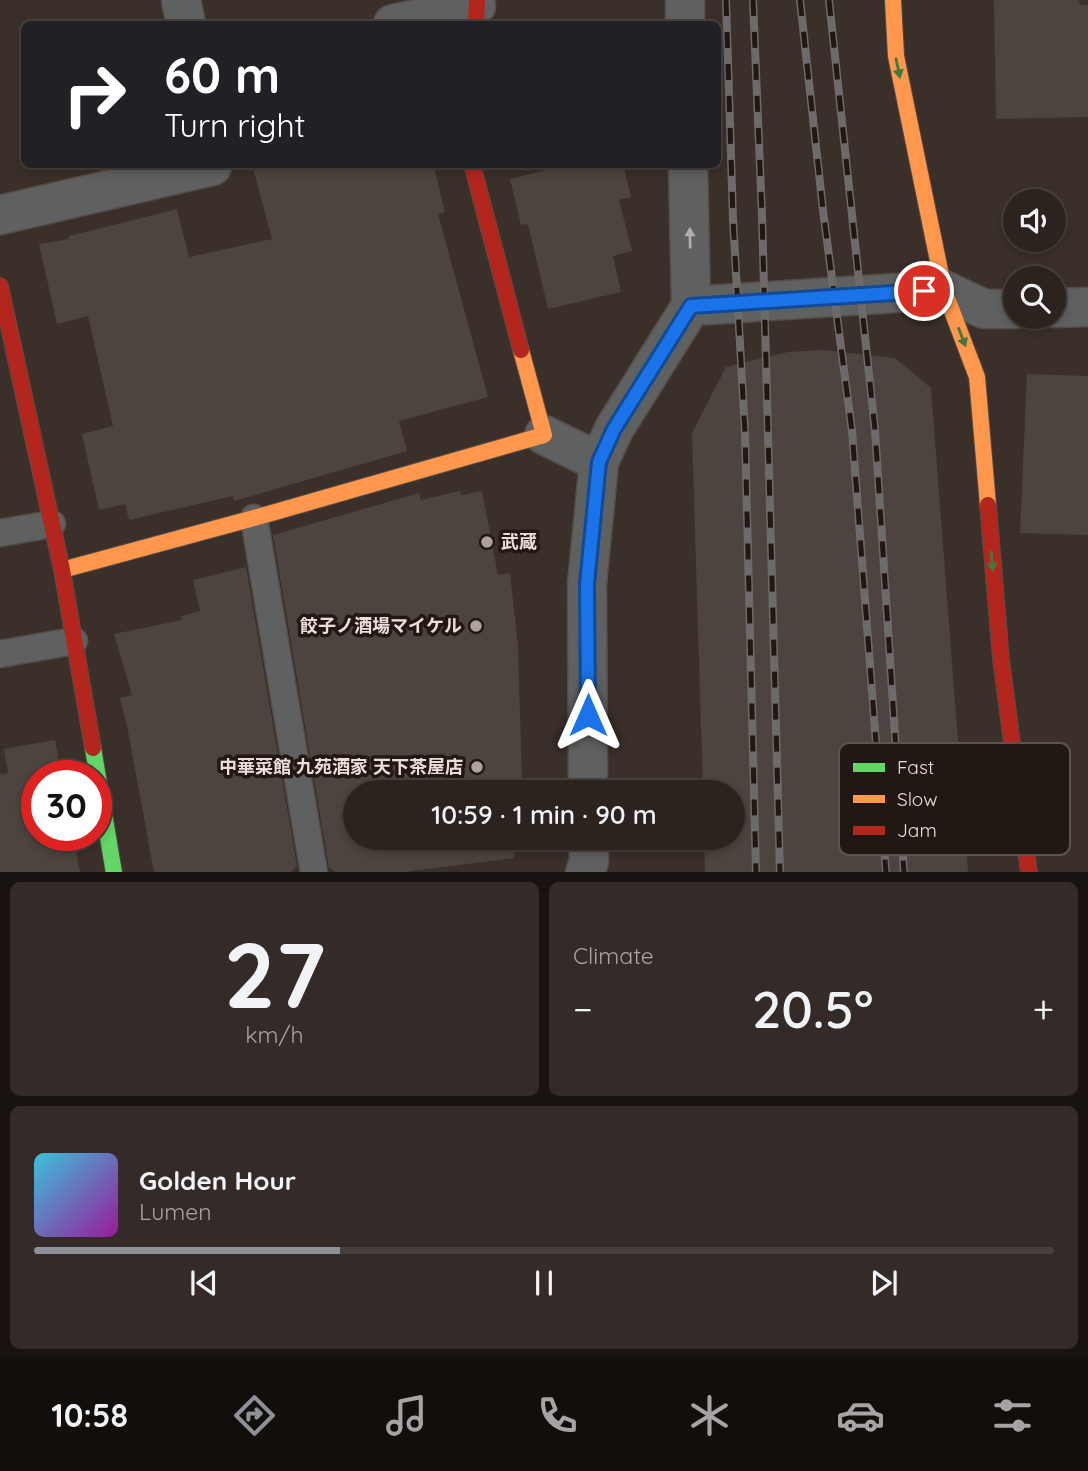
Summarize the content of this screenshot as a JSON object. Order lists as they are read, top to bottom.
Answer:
{
  "places": ["武蔵", "餃子ノ酒場マイケル", "中華菜館 九苑酒家 天下茶屋店"],
  "legend": ["Fast", "Slow", "Jam"],
  "page": {
    "turn": ["60 m", "Turn right"],
    "limit": "30",
    "trip": "10:59 · 1 min · 90 m",
    "tile": [
      ["27", "km/h"],
      "Climate"
    ],
    "heat": ["−", "20.5°", "+"],
    "song": ["Golden Hour", "Lumen"],
    "tabs": "10:58"
  }
}
